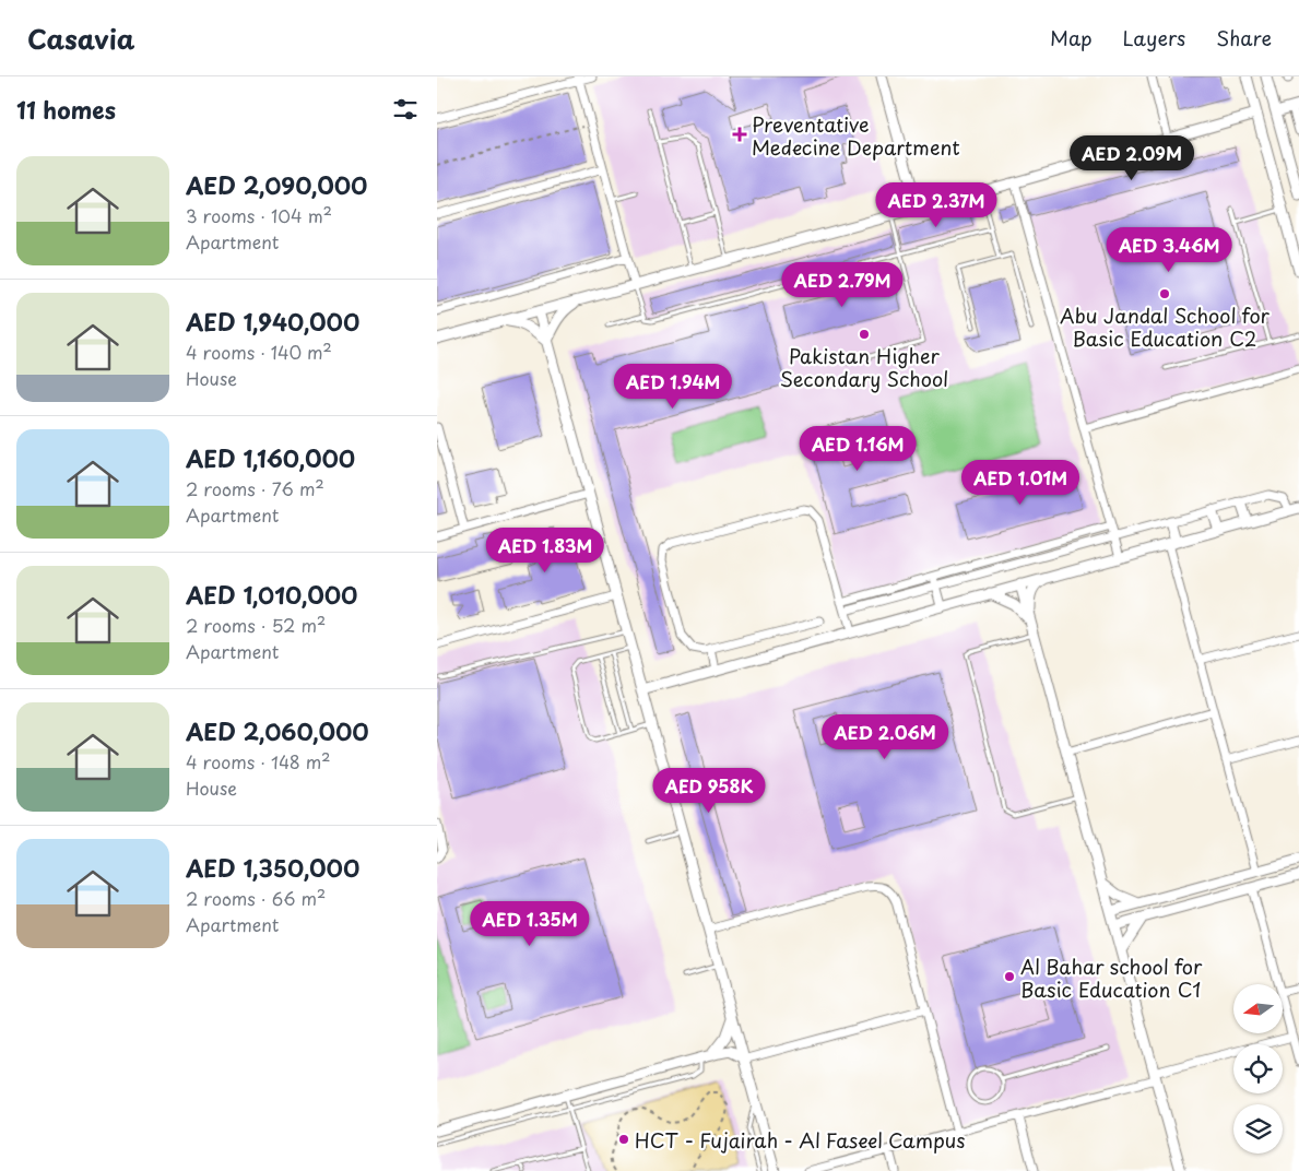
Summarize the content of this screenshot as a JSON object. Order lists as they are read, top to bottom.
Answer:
{
  "places": {
    "health": ["Preventative Medecine Department"],
    "other": [
      "Abu Jandal School for Basic Education C2",
      "Pakistan Higher Secondary School",
      "Al Bahar school for Basic Education C1",
      "HCT - Fujairah - Al Faseel Campus"
    ]
  },
  "north": "left",
  "page": {
    "header": "Casavia",
    "nav": ["Map", "Layers", "Share"],
    "heading": "11 homes",
    "price": [
      "AED 2.09M",
      "AED 2.37M",
      "AED 3.46M",
      "AED 2.79M",
      "AED 1.94M",
      "AED 1.16M",
      "AED 1.01M",
      "AED 1.83M",
      "AED 2.06M",
      "AED 958K",
      "AED 1.35M"
    ],
    "list": [
      {
        "name": "AED 2,090,000",
        "note": "3 rooms · 104 m² · Apartment"
      },
      {
        "name": "AED 1,940,000",
        "note": "4 rooms · 140 m² · House"
      },
      {
        "name": "AED 1,160,000",
        "note": "2 rooms · 76 m² · Apartment"
      },
      {
        "name": "AED 1,010,000",
        "note": "2 rooms · 52 m² · Apartment"
      },
      {
        "name": "AED 2,060,000",
        "note": "4 rooms · 148 m² · House"
      },
      {
        "name": "AED 1,350,000",
        "note": "2 rooms · 66 m² · Apartment"
      }
    ]
  }
}
